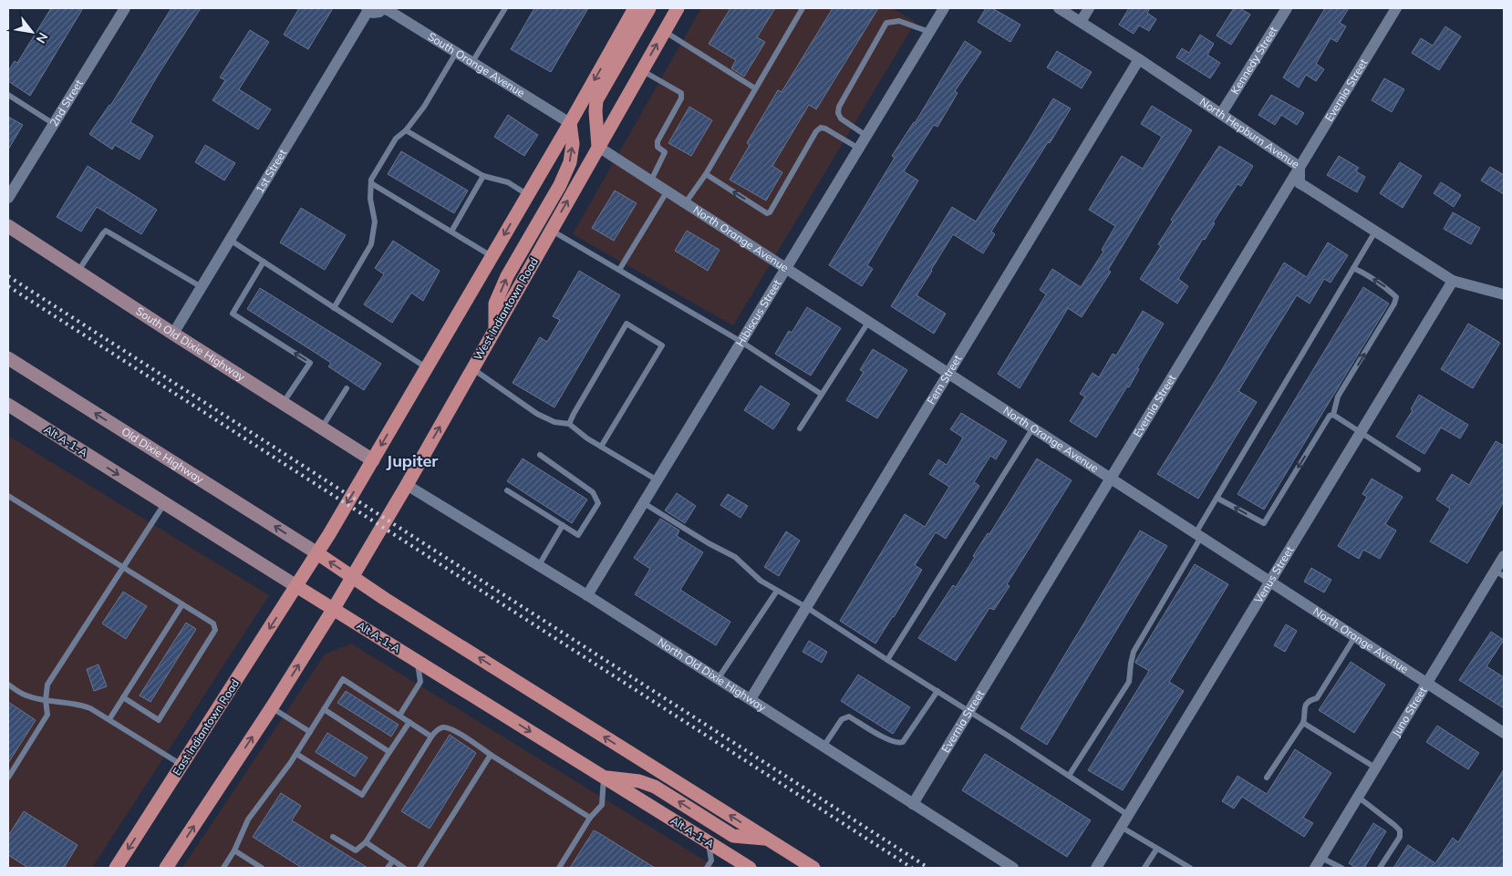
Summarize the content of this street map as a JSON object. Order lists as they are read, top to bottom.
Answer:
{
  "streets": {
    "main road": [
      "West Indiantown Road",
      "South Old Dixie Highway",
      "Alt A-1-A",
      "Old Dixie Highway",
      "East Indiantown Road"
    ],
    "street": [
      "Kennedy Street",
      "South Orange Avenue",
      "Evernia Street",
      "2nd Street",
      "North Hepburn Avenue",
      "1st Street",
      "North Orange Avenue",
      "Hibiscus Street",
      "Fern Street",
      "Venus Street",
      "North Old Dixie Highway",
      "Juno Street"
    ]
  },
  "crossings": [
    ["Kennedy Street", "North Hepburn Avenue"],
    ["Evernia Street", "North Hepburn Avenue"],
    ["Evernia Street", "North Orange Avenue"],
    ["Evernia Street", "North Old Dixie Highway"],
    ["North Hepburn Avenue", "Fern Street"],
    ["North Hepburn Avenue", "Venus Street"],
    ["1st Street", "South Old Dixie Highway"],
    ["North Orange Avenue", "West Indiantown Road"],
    ["North Orange Avenue", "Hibiscus Street"],
    ["North Orange Avenue", "Fern Street"],
    ["North Orange Avenue", "Venus Street"],
    ["North Orange Avenue", "Juno Street"],
    ["West Indiantown Road", "Alt A-1-A"],
    ["West Indiantown Road", "North Old Dixie Highway"],
    ["Hibiscus Street", "North Old Dixie Highway"],
    ["Fern Street", "North Old Dixie Highway"],
    ["Alt A-1-A", "East Indiantown Road"]
  ],
  "one_way": ["Old Dixie Highway"],
  "districts": ["Jupiter"],
  "north": "bottom right"
}
